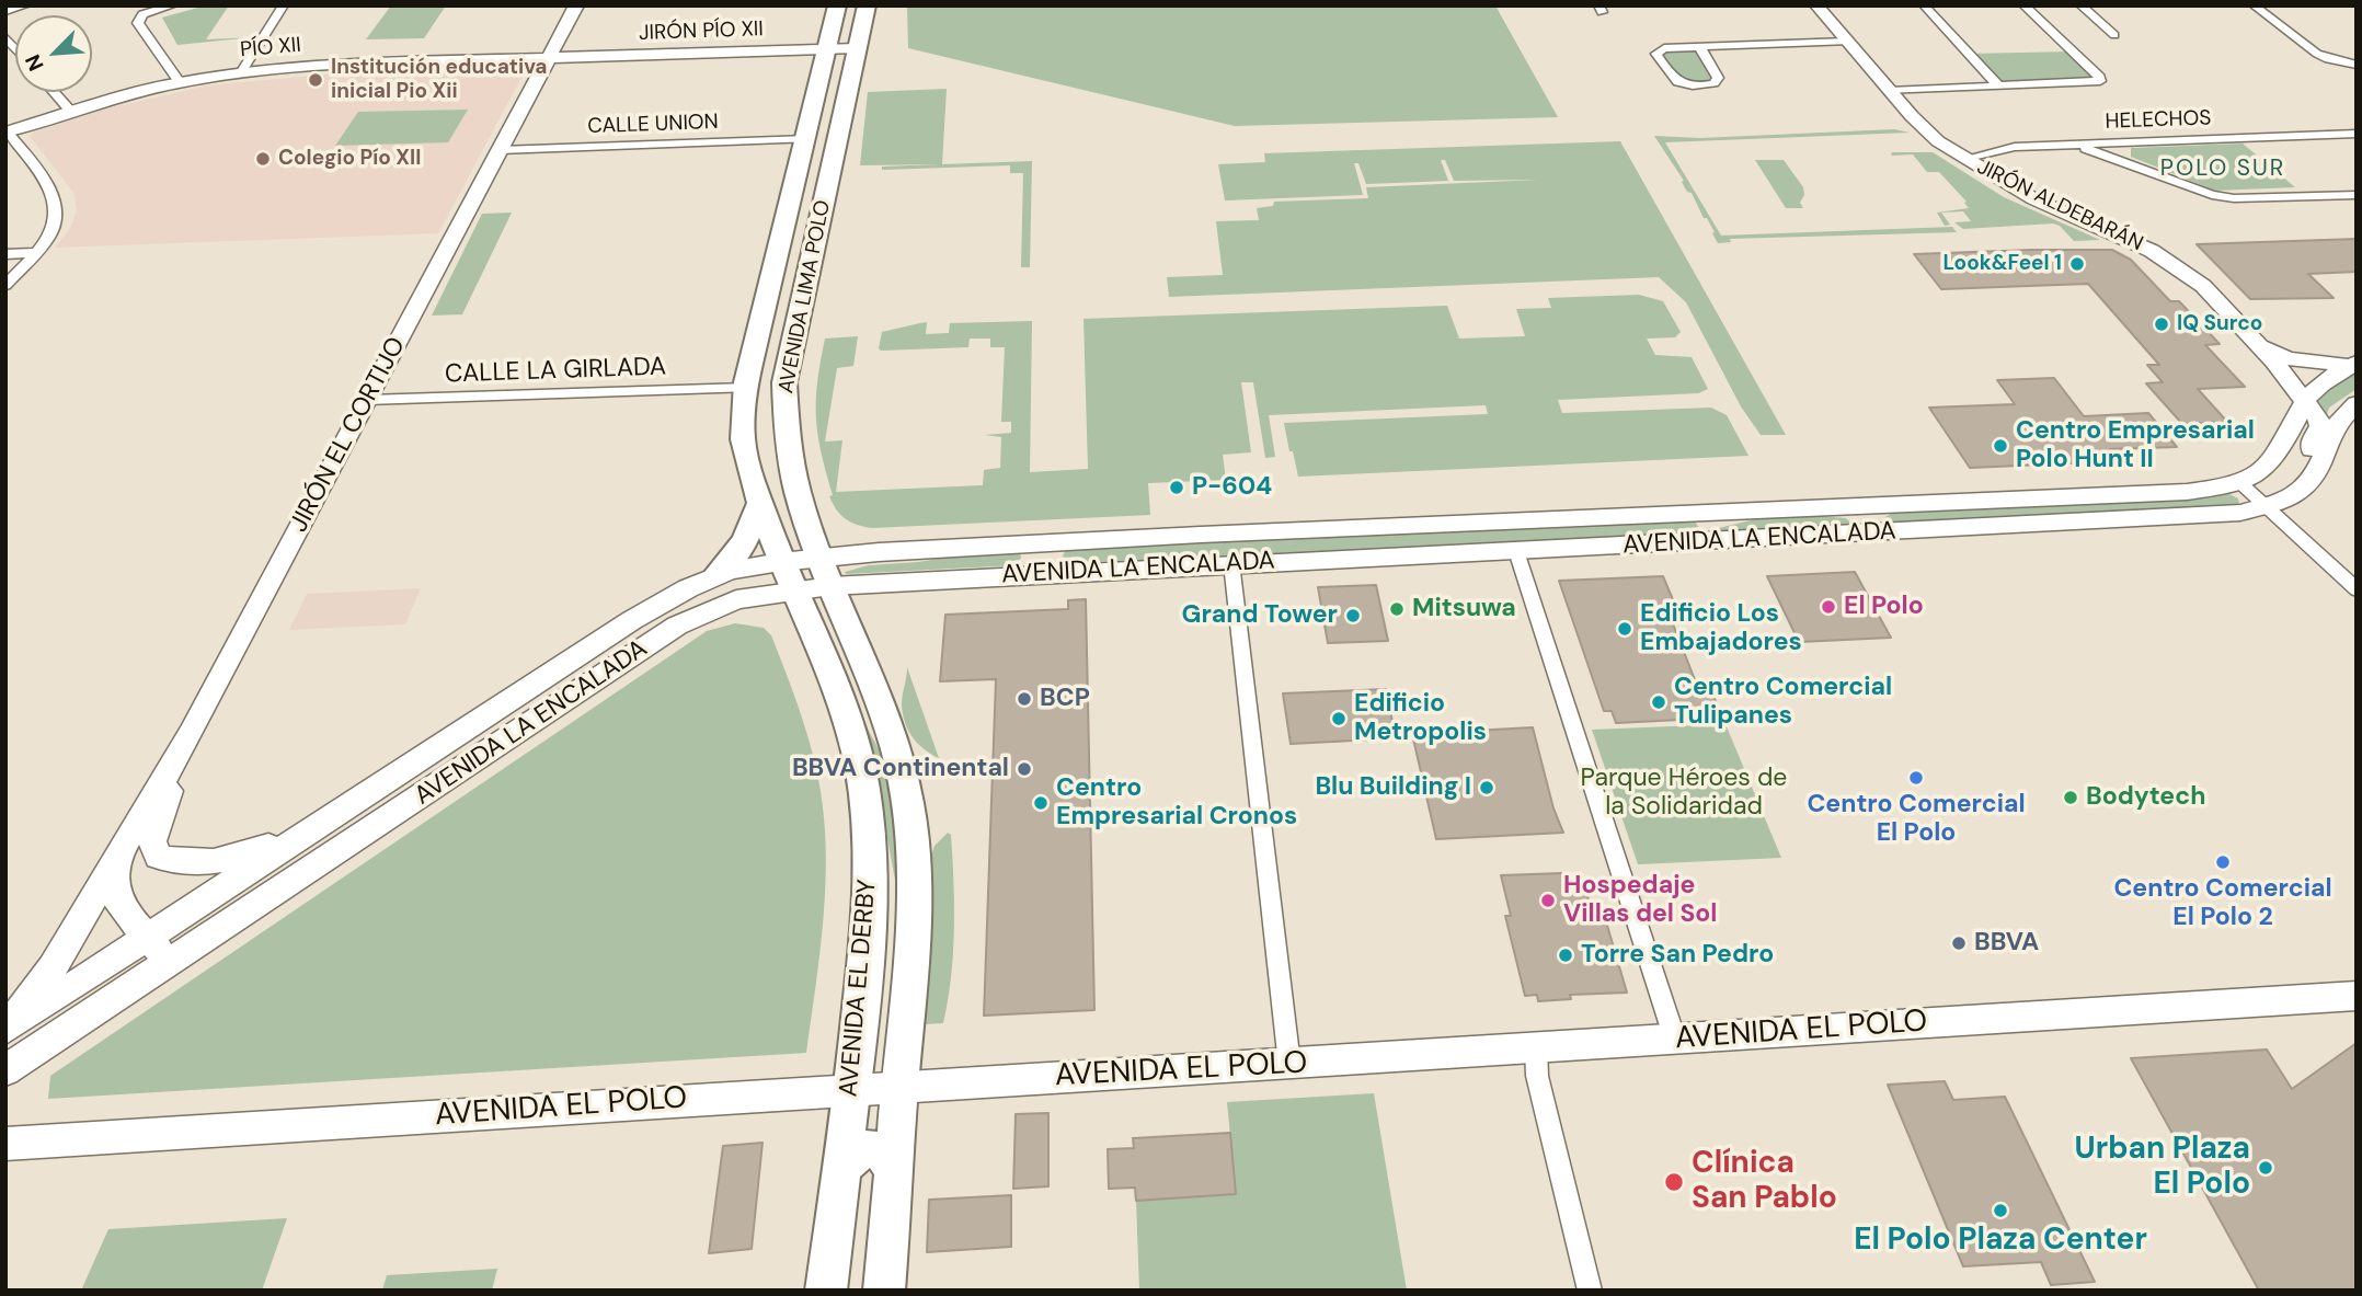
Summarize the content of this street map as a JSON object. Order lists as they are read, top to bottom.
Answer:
{
  "streets": {
    "main road": [
      "JIRÓN PÍO XII",
      "PÍO XII",
      "JIRÓN ALDEBARÁN",
      "AVENIDA LIMA POLO",
      "JIRÓN EL CORTIJO",
      "AVENIDA LA ENCALADA",
      "AVENIDA EL DERBY",
      "AVENIDA EL POLO"
    ],
    "street": ["HELECHOS", "CALLE UNION", "CALLE LA GIRLADA"]
  },
  "crossings": [
    ["JIRÓN PÍO XII", "PÍO XII"],
    ["JIRÓN PÍO XII", "AVENIDA LIMA POLO"],
    ["JIRÓN PÍO XII", "JIRÓN EL CORTIJO"],
    ["PÍO XII", "JIRÓN EL CORTIJO"],
    ["HELECHOS", "JIRÓN ALDEBARÁN"],
    ["CALLE UNION", "AVENIDA LIMA POLO"],
    ["CALLE UNION", "JIRÓN EL CORTIJO"],
    ["JIRÓN ALDEBARÁN", "AVENIDA LA ENCALADA"],
    ["AVENIDA LIMA POLO", "CALLE LA GIRLADA"],
    ["AVENIDA LIMA POLO", "AVENIDA LA ENCALADA"],
    ["AVENIDA LIMA POLO", "AVENIDA EL DERBY"],
    ["CALLE LA GIRLADA", "JIRÓN EL CORTIJO"],
    ["AVENIDA LA ENCALADA", "AVENIDA EL DERBY"],
    ["AVENIDA EL DERBY", "AVENIDA EL POLO"]
  ],
  "districts": ["POLO SUR"],
  "parks": ["Parque Héroes de la Solidaridad"],
  "places": [
    "Institución educativa inicial Pio Xii",
    "Colegio Pío XII",
    "Look&Feel 1",
    "IQ Surco",
    "Centro Empresarial Polo Hunt II",
    "P-604",
    "El Polo",
    "Mitsuwa",
    "Grand Tower",
    "Edificio Los Embajadores",
    "BCP",
    "Centro Comercial Tulipanes",
    "Edificio Metropolis",
    "BBVA Continental",
    "Centro Comercial El Polo",
    "Blu Building I",
    "Bodytech",
    "Centro Empresarial Cronos",
    "Centro Comercial El Polo 2",
    "Hospedaje Villas del Sol",
    "BBVA",
    "Torre San Pedro",
    "Urban Plaza El Polo",
    "Clínica San Pablo",
    "El Polo Plaza Center"
  ],
  "north": "bottom left"
}
